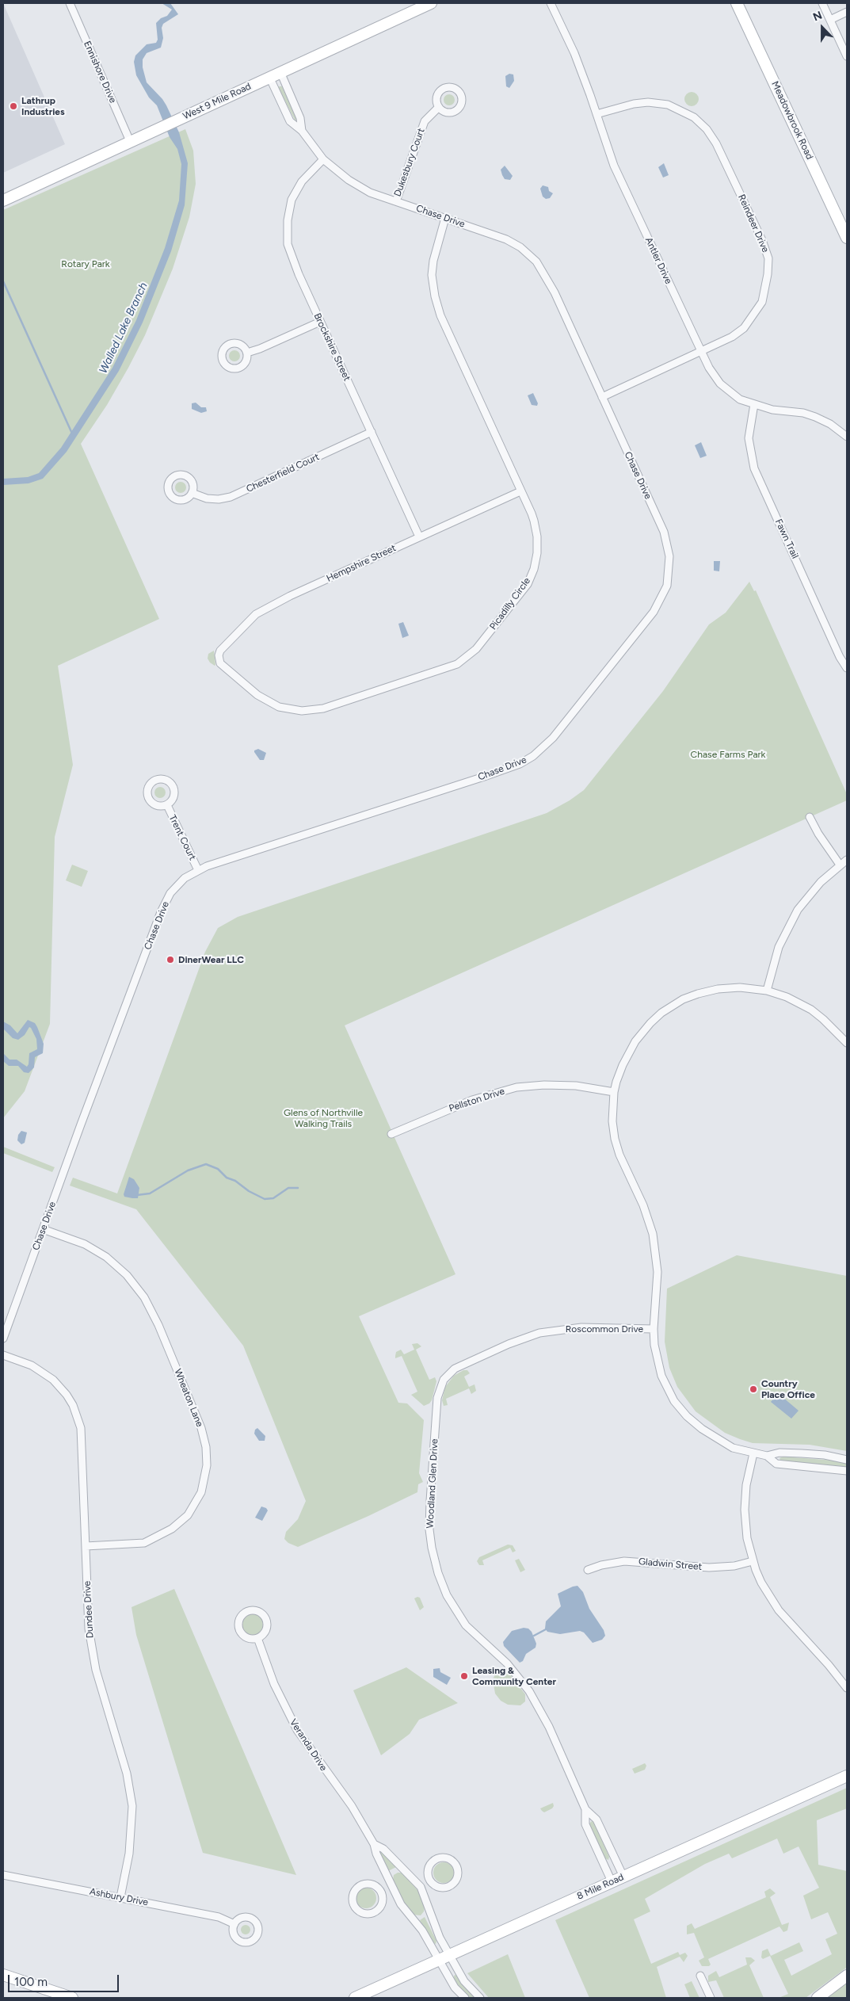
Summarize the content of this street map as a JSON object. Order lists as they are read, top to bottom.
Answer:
{
  "streets": {
    "street": [
      "Ennishore Drive",
      "West 9 Mile Road",
      "Meadowbrook Road",
      "Dukesbury Court",
      "Chase Drive",
      "Reindeer Drive",
      "Antler Drive",
      "Brockshire Street",
      "Chesterfield Court",
      "Fawn Trail",
      "Hempshire Street",
      "Picadilly Circle",
      "Trent Court",
      "Pellston Drive",
      "Roscommon Drive",
      "Wheaton Lane",
      "Woodland Glen Drive",
      "Gladwin Street",
      "Dundee Drive",
      "Veranda Drive",
      "8 Mile Road",
      "Ashbury Drive"
    ]
  },
  "crossings": [
    ["Ennishore Drive", "West 9 Mile Road"],
    ["West 9 Mile Road", "Chase Drive"],
    ["Dukesbury Court", "Chase Drive"],
    ["Chase Drive", "Reindeer Drive"],
    ["Chase Drive", "Brockshire Street"],
    ["Chase Drive", "Picadilly Circle"],
    ["Chase Drive", "Trent Court"],
    ["Chase Drive", "Wheaton Lane"],
    ["Reindeer Drive", "Antler Drive"],
    ["Antler Drive", "Fawn Trail"],
    ["Brockshire Street", "Chesterfield Court"],
    ["Brockshire Street", "Hempshire Street"],
    ["Hempshire Street", "Picadilly Circle"],
    ["Roscommon Drive", "Woodland Glen Drive"],
    ["Wheaton Lane", "Dundee Drive"],
    ["Woodland Glen Drive", "8 Mile Road"],
    ["Dundee Drive", "Ashbury Drive"],
    ["Veranda Drive", "8 Mile Road"]
  ],
  "water": ["Walled Lake Branch"],
  "parks": ["Rotary Park", "Chase Farms Park", "Glens of Northville Walking Trails"],
  "places": [
    "Lathrup Industries",
    "DinerWear LLC",
    "Country Place Office",
    "Leasing & Community Center"
  ],
  "scale_bar": "100 m",
  "north": "top"
}
